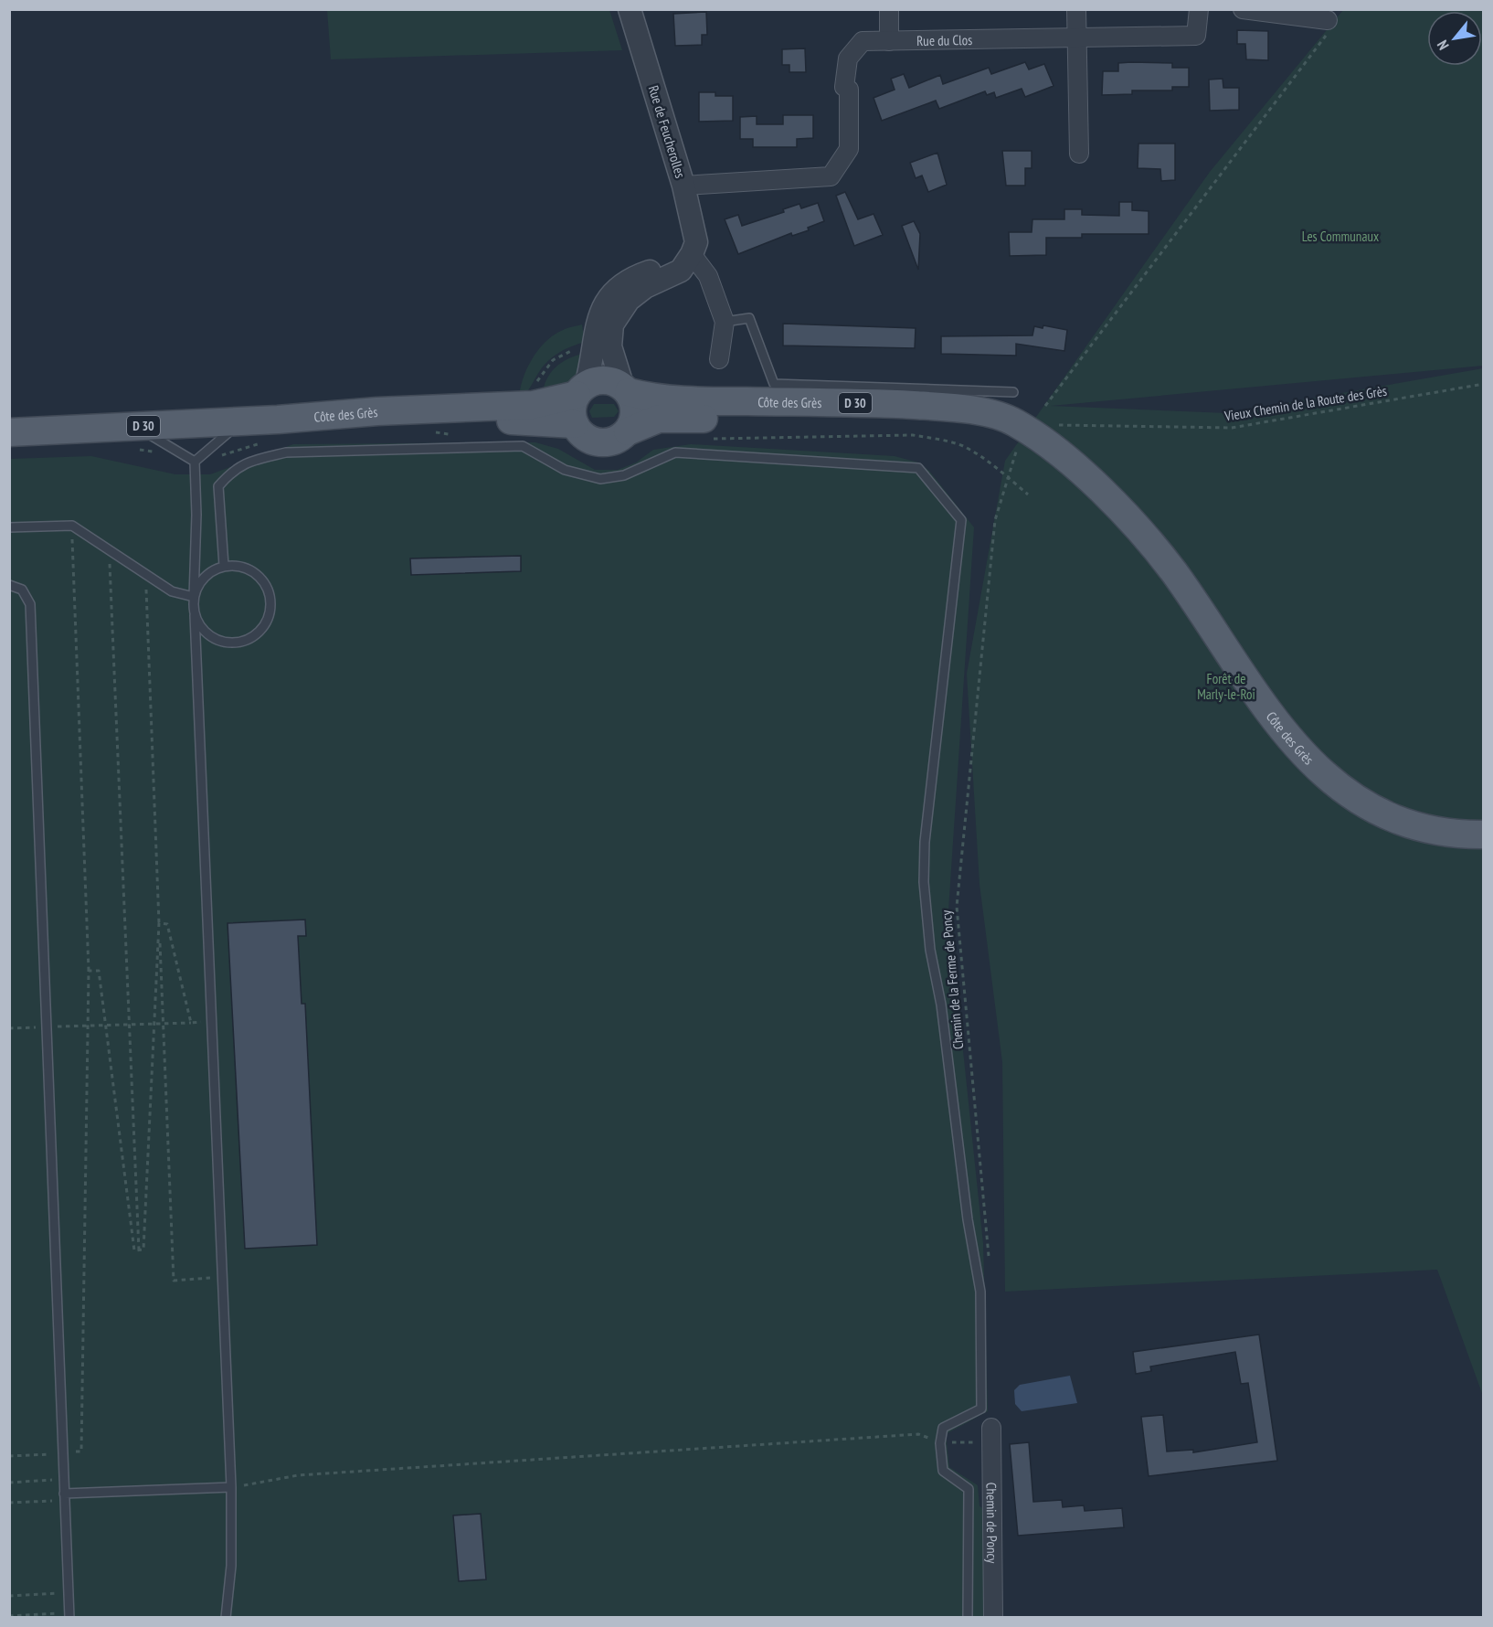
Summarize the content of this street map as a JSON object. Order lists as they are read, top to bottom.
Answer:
{
  "streets": {
    "main road": ["Côte des Grès", "D 30"],
    "street": ["Rue du Clos", "Rue de Feucherolles", "Chemin de Poncy"],
    "path": ["Vieux Chemin de la Route des Grès", "Chemin de la Ferme de Poncy"]
  },
  "crossings": [
    ["Rue du Clos", "Rue de Feucherolles"],
    ["Côte des Grès", "Chemin de la Ferme de Poncy"]
  ],
  "parks": ["Les Communaux", "Forêt de Marly-le-Roi"],
  "north": "bottom left"
}
